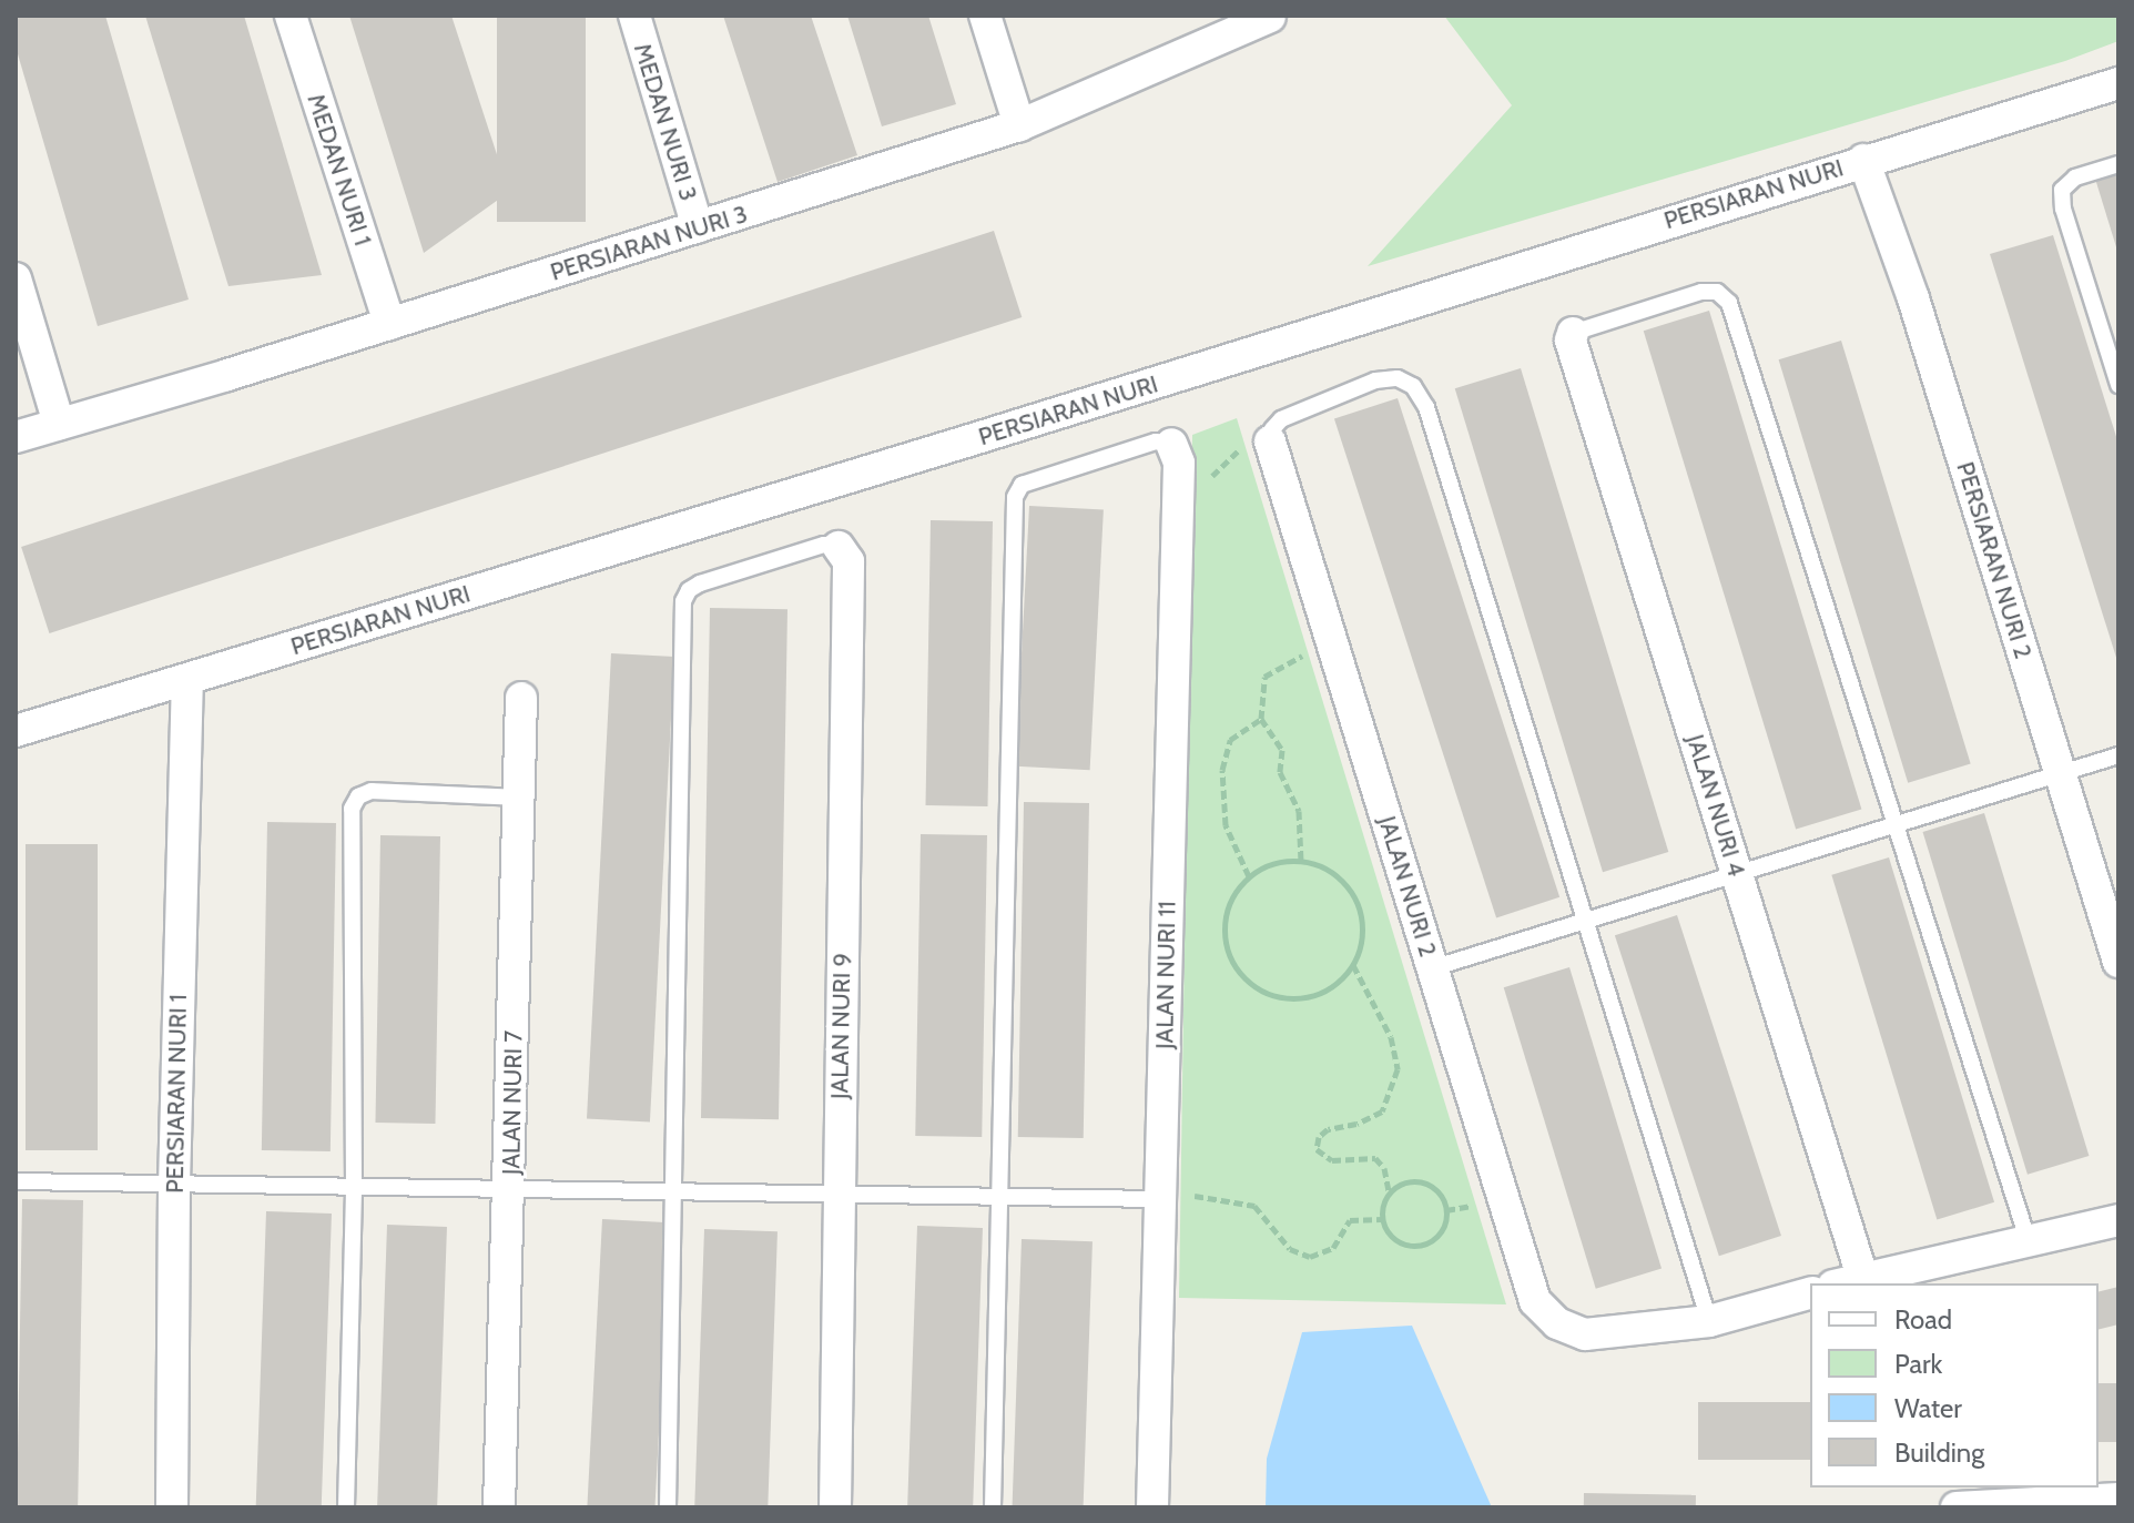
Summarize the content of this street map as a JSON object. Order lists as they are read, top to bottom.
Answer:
{
  "streets": {
    "street": [
      "MEDAN NURI 3",
      "MEDAN NURI 1",
      "PERSIARAN NURI",
      "PERSIARAN NURI 3",
      "PERSIARAN NURI 2",
      "JALAN NURI 4",
      "JALAN NURI 2",
      "JALAN NURI 11",
      "JALAN NURI 9",
      "PERSIARAN NURI 1",
      "JALAN NURI 7"
    ]
  },
  "crossings": [
    ["MEDAN NURI 3", "PERSIARAN NURI 3"],
    ["MEDAN NURI 1", "PERSIARAN NURI 3"],
    ["PERSIARAN NURI", "PERSIARAN NURI 2"],
    ["PERSIARAN NURI", "PERSIARAN NURI 1"]
  ],
  "legend": [
    "Road",
    "Park",
    "Water",
    "Building"
  ]
}
